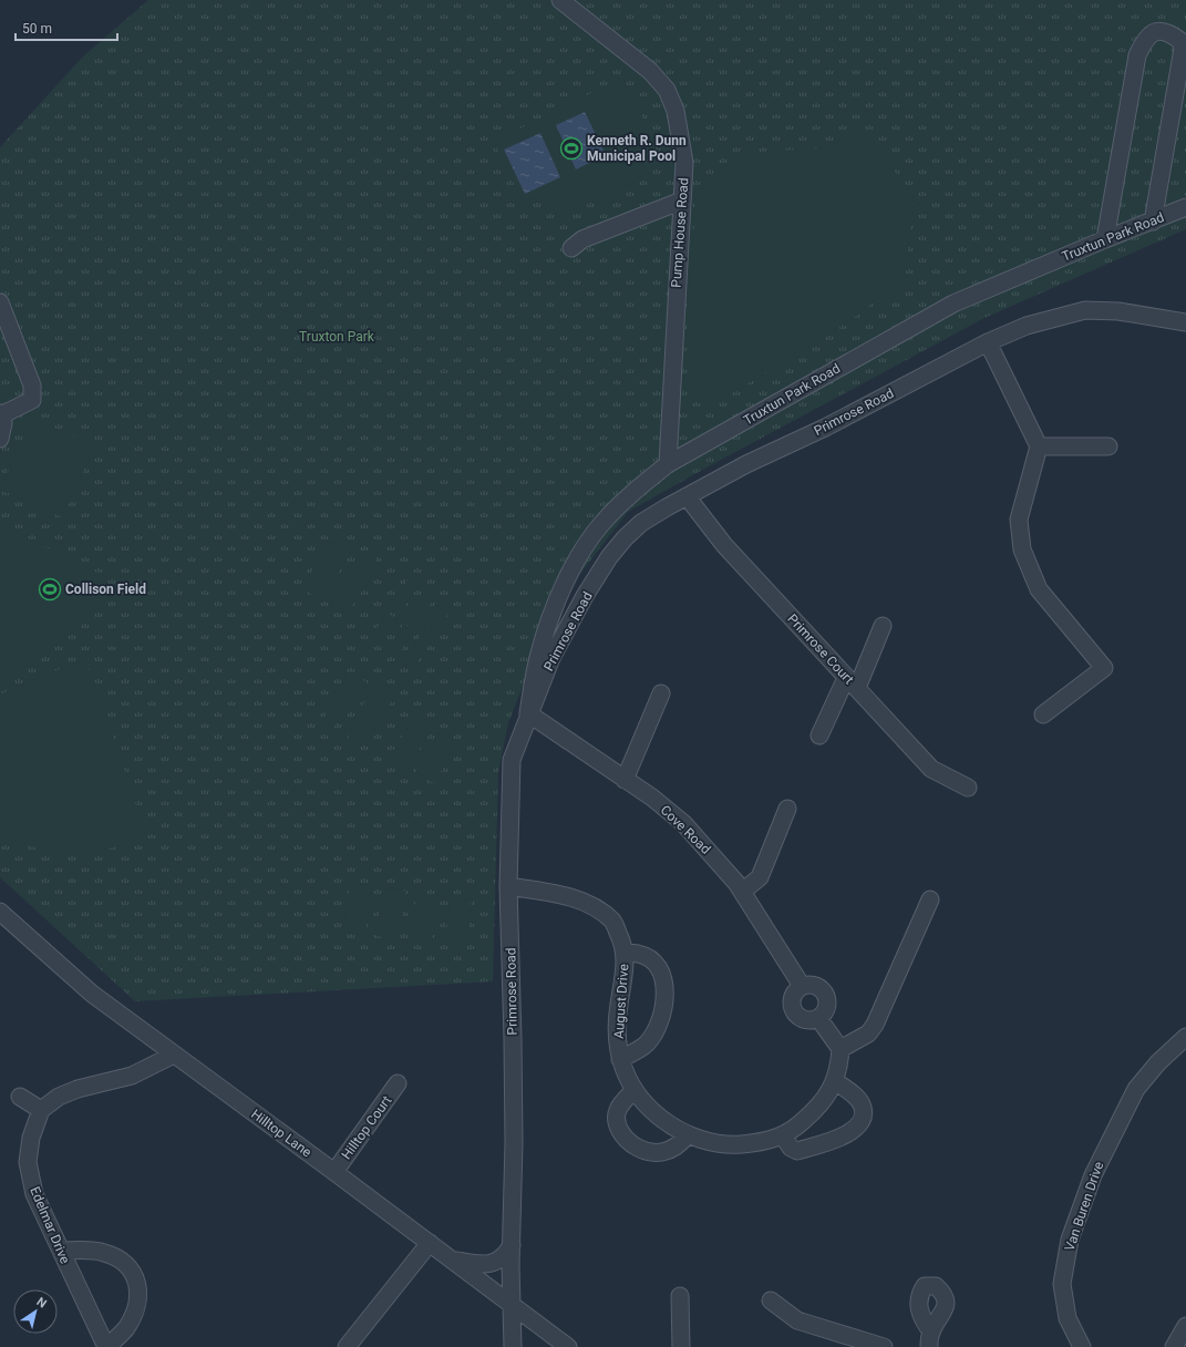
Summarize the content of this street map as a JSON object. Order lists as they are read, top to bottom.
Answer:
{
  "streets": {
    "street": [
      "Pump House Road",
      "Truxtun Park Road",
      "Primrose Road",
      "Primrose Court",
      "Cove Road",
      "August Drive",
      "Hilltop Court",
      "Hilltop Lane",
      "Van Buren Drive",
      "Edelmar Drive"
    ]
  },
  "crossings": [
    ["Pump House Road", "Truxtun Park Road"],
    ["Truxtun Park Road", "Primrose Road"],
    ["Truxtun Park Road", "Cove Road"],
    ["Primrose Road", "Primrose Court"],
    ["Primrose Road", "Cove Road"],
    ["Primrose Road", "August Drive"],
    ["Primrose Road", "Hilltop Lane"],
    ["Hilltop Court", "Hilltop Lane"]
  ],
  "parks": ["Truxton Park"],
  "places": {
    "sports": ["Kenneth R. Dunn Municipal Pool", "Collison Field"]
  },
  "scale_bar": "50 m",
  "north": "top right"
}
